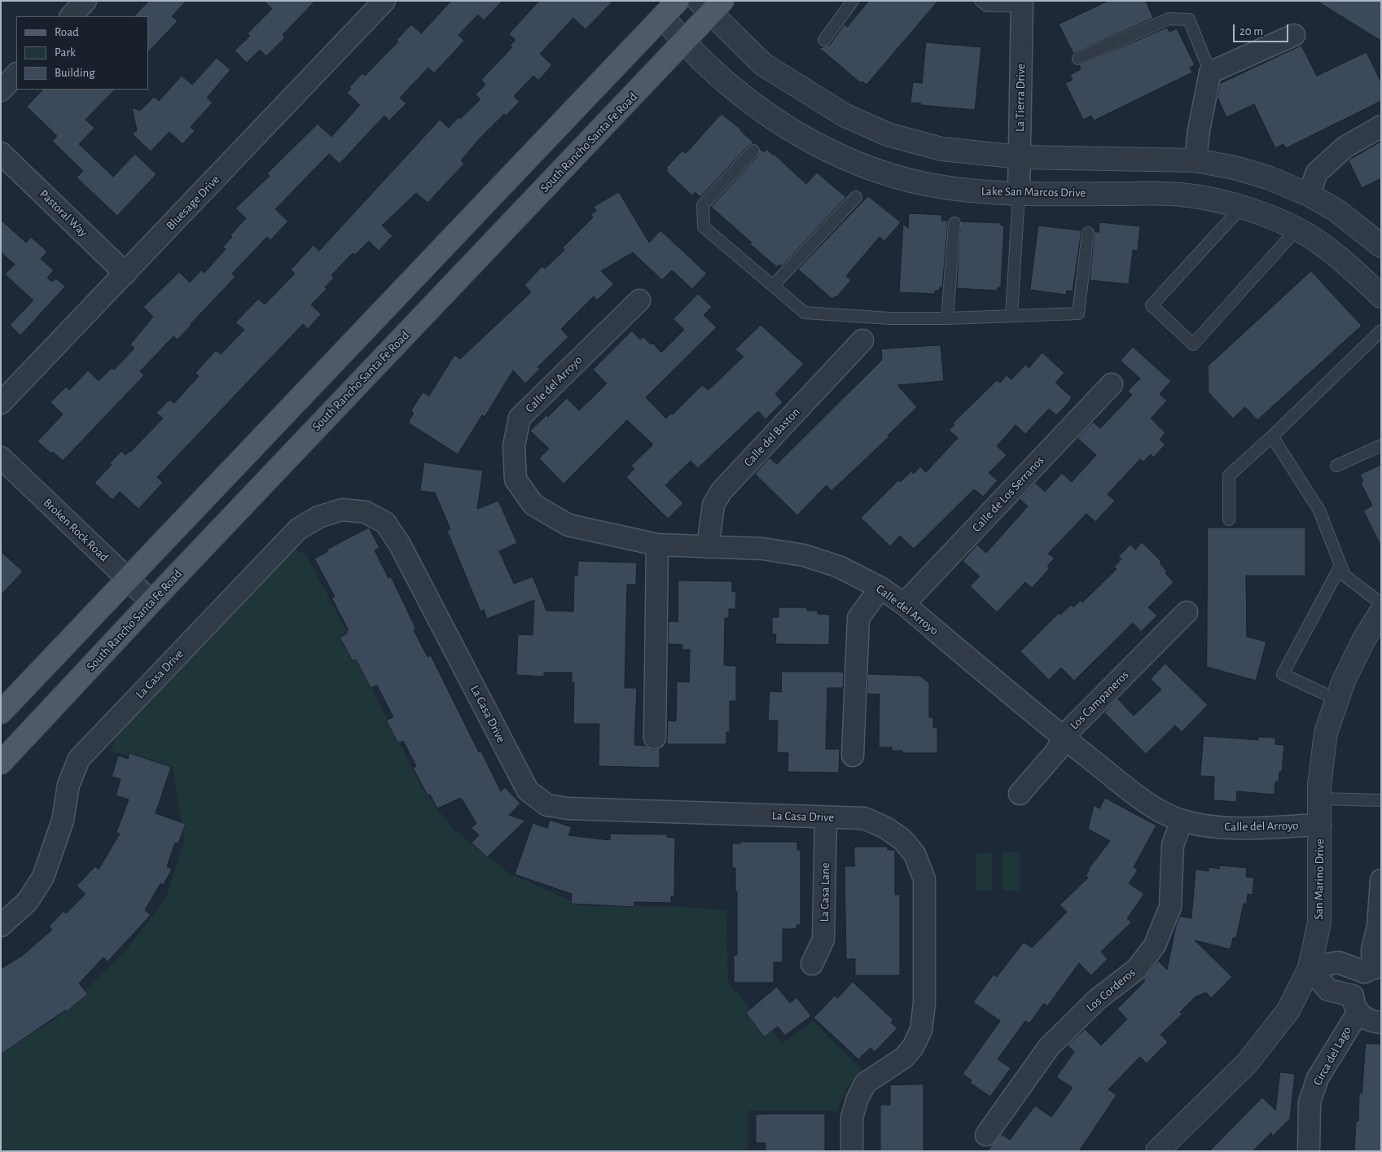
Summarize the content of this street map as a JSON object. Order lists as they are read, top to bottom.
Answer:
{
  "streets": {
    "main road": ["South Rancho Santa Fe Road"],
    "street": [
      "La Tierra Drive",
      "Lake San Marcos Drive",
      "Bluesage Drive",
      "Pastoral Way",
      "Calle del Arroyo",
      "Calle del Baston",
      "Calle de Los Serranos",
      "Broken Rock Road",
      "La Casa Drive",
      "Los Campaneros",
      "San Marino Drive",
      "La Casa Lane",
      "Los Corderos",
      "Circa del Lago"
    ]
  },
  "crossings": [
    ["La Tierra Drive", "Lake San Marcos Drive"],
    ["South Rancho Santa Fe Road", "Lake San Marcos Drive"],
    ["South Rancho Santa Fe Road", "Broken Rock Road"],
    ["Bluesage Drive", "Pastoral Way"],
    ["Calle del Arroyo", "Calle del Baston"],
    ["Calle del Arroyo", "Calle de Los Serranos"],
    ["Calle del Arroyo", "Los Campaneros"],
    ["Calle del Arroyo", "San Marino Drive"],
    ["Calle del Arroyo", "Los Corderos"],
    ["La Casa Drive", "La Casa Lane"]
  ],
  "legend": ["Road", "Park", "Building"],
  "scale_bar": "20 m"
}
